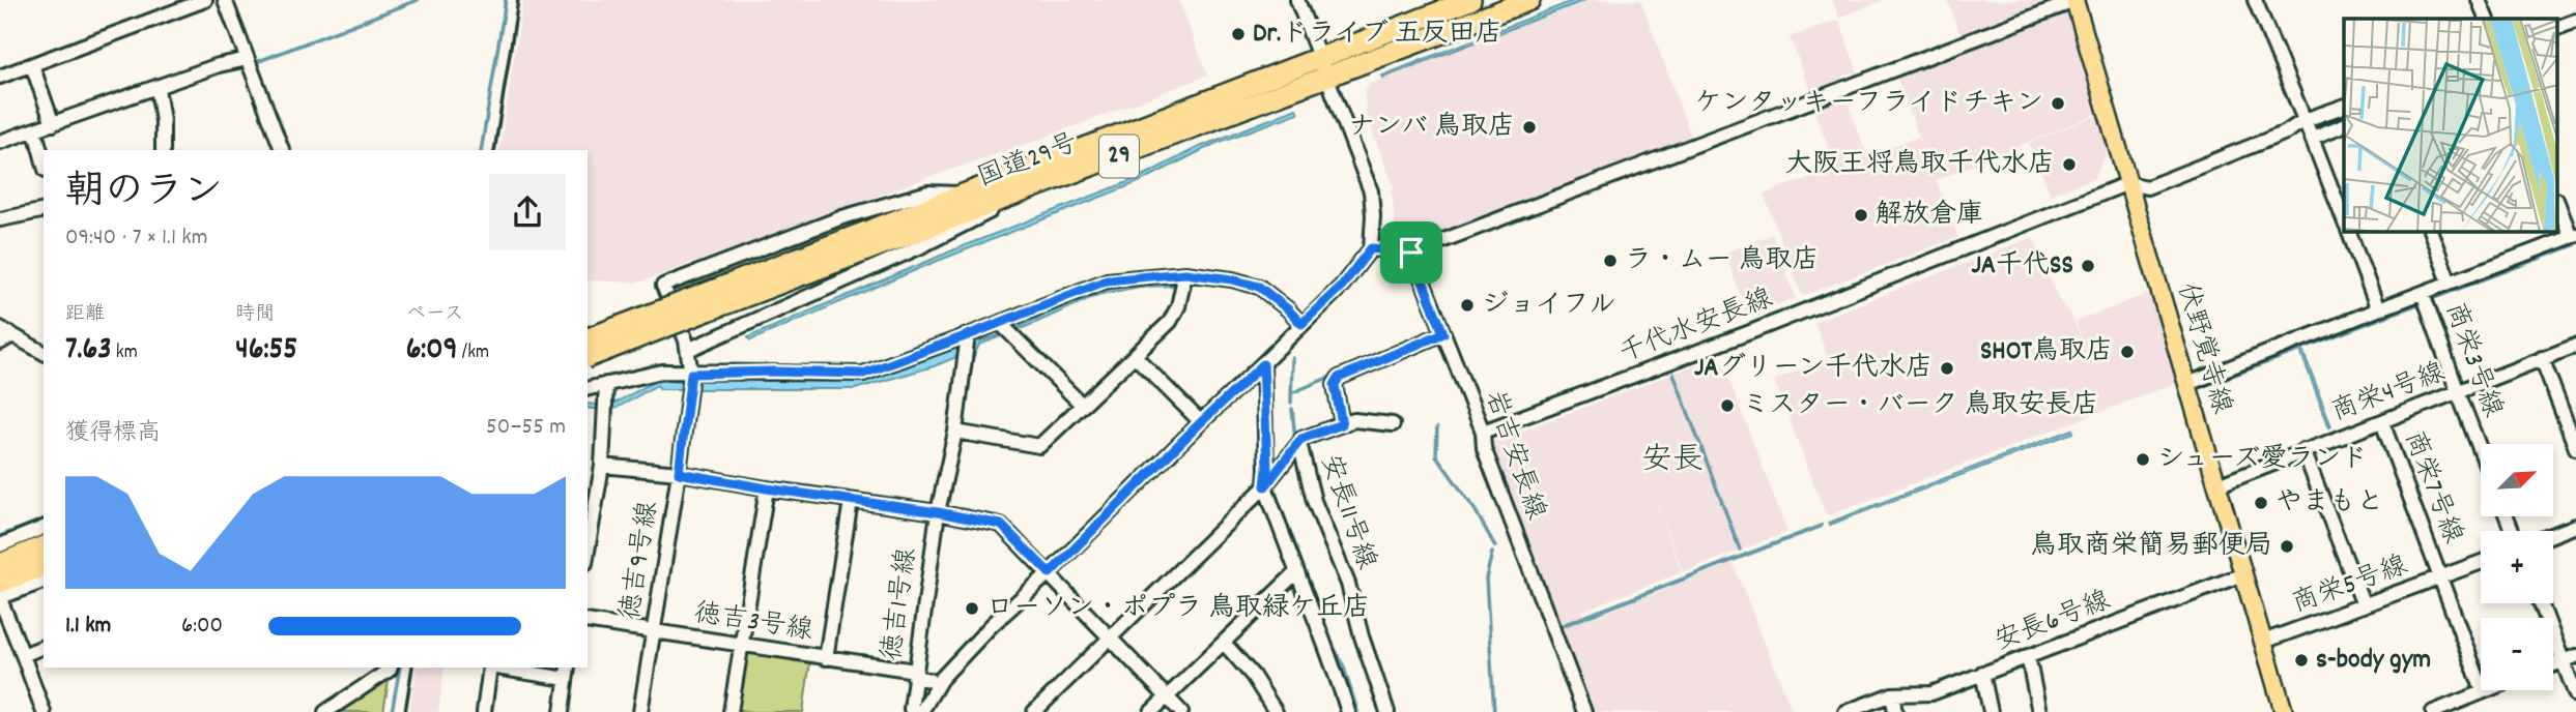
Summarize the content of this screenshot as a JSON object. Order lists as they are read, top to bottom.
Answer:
{
  "streets": {
    "highway": ["29", "国道29号"],
    "main road": ["伏野覚寺線"],
    "street": [
      "千代水安長線",
      "商栄3号線",
      "商栄4号線",
      "岩吉安長線",
      "商栄7号線",
      "安長11号線",
      "徳吉9号線",
      "商栄5号線",
      "徳吉1号線",
      "安長6号線",
      "徳吉3号線"
    ]
  },
  "crossings": [
    ["国道29号", "徳吉9号線"],
    ["千代水安長線", "伏野覚寺線"],
    ["千代水安長線", "岩吉安長線"],
    ["伏野覚寺線", "商栄4号線"],
    ["伏野覚寺線", "商栄5号線"],
    ["伏野覚寺線", "安長6号線"],
    ["商栄3号線", "商栄4号線"],
    ["商栄4号線", "商栄7号線"],
    ["岩吉安長線", "安長11号線"],
    ["商栄7号線", "商栄5号線"],
    ["徳吉9号線", "徳吉3号線"],
    ["徳吉1号線", "徳吉3号線"]
  ],
  "districts": ["安長"],
  "places": [
    "Dr.ドライブ 五反田店",
    "ケンタッキーフライドチキン",
    "ナンバ 鳥取店",
    "大阪王将鳥取千代水店",
    "解放倉庫",
    "ラ・ムー 鳥取店",
    "JA千代SS",
    "ジョイフル",
    "SHOT鳥取店",
    "JAグリーン千代水店",
    "ミスター・バーク 鳥取安長店",
    "シューズ愛ランド",
    "やまもと",
    "鳥取商栄簡易郵便局",
    "ローソン・ポプラ 鳥取緑ケ丘店",
    "s-body gym"
  ],
  "north": "top right",
  "page": {
    "heading": ["朝のラン", "09:40 · 7 × 1.1 km"],
    "stats": [
      ["距離", "7.63 km"],
      ["時間", "46:55"],
      ["ペース", "6:09 /km"]
    ],
    "chart": ["獲得標高", "50–55 m"],
    "map_buttons": ["+", "−"],
    "list": [
      {
        "name": "1.1 km",
        "note": "6:00"
      }
    ]
  }
}
